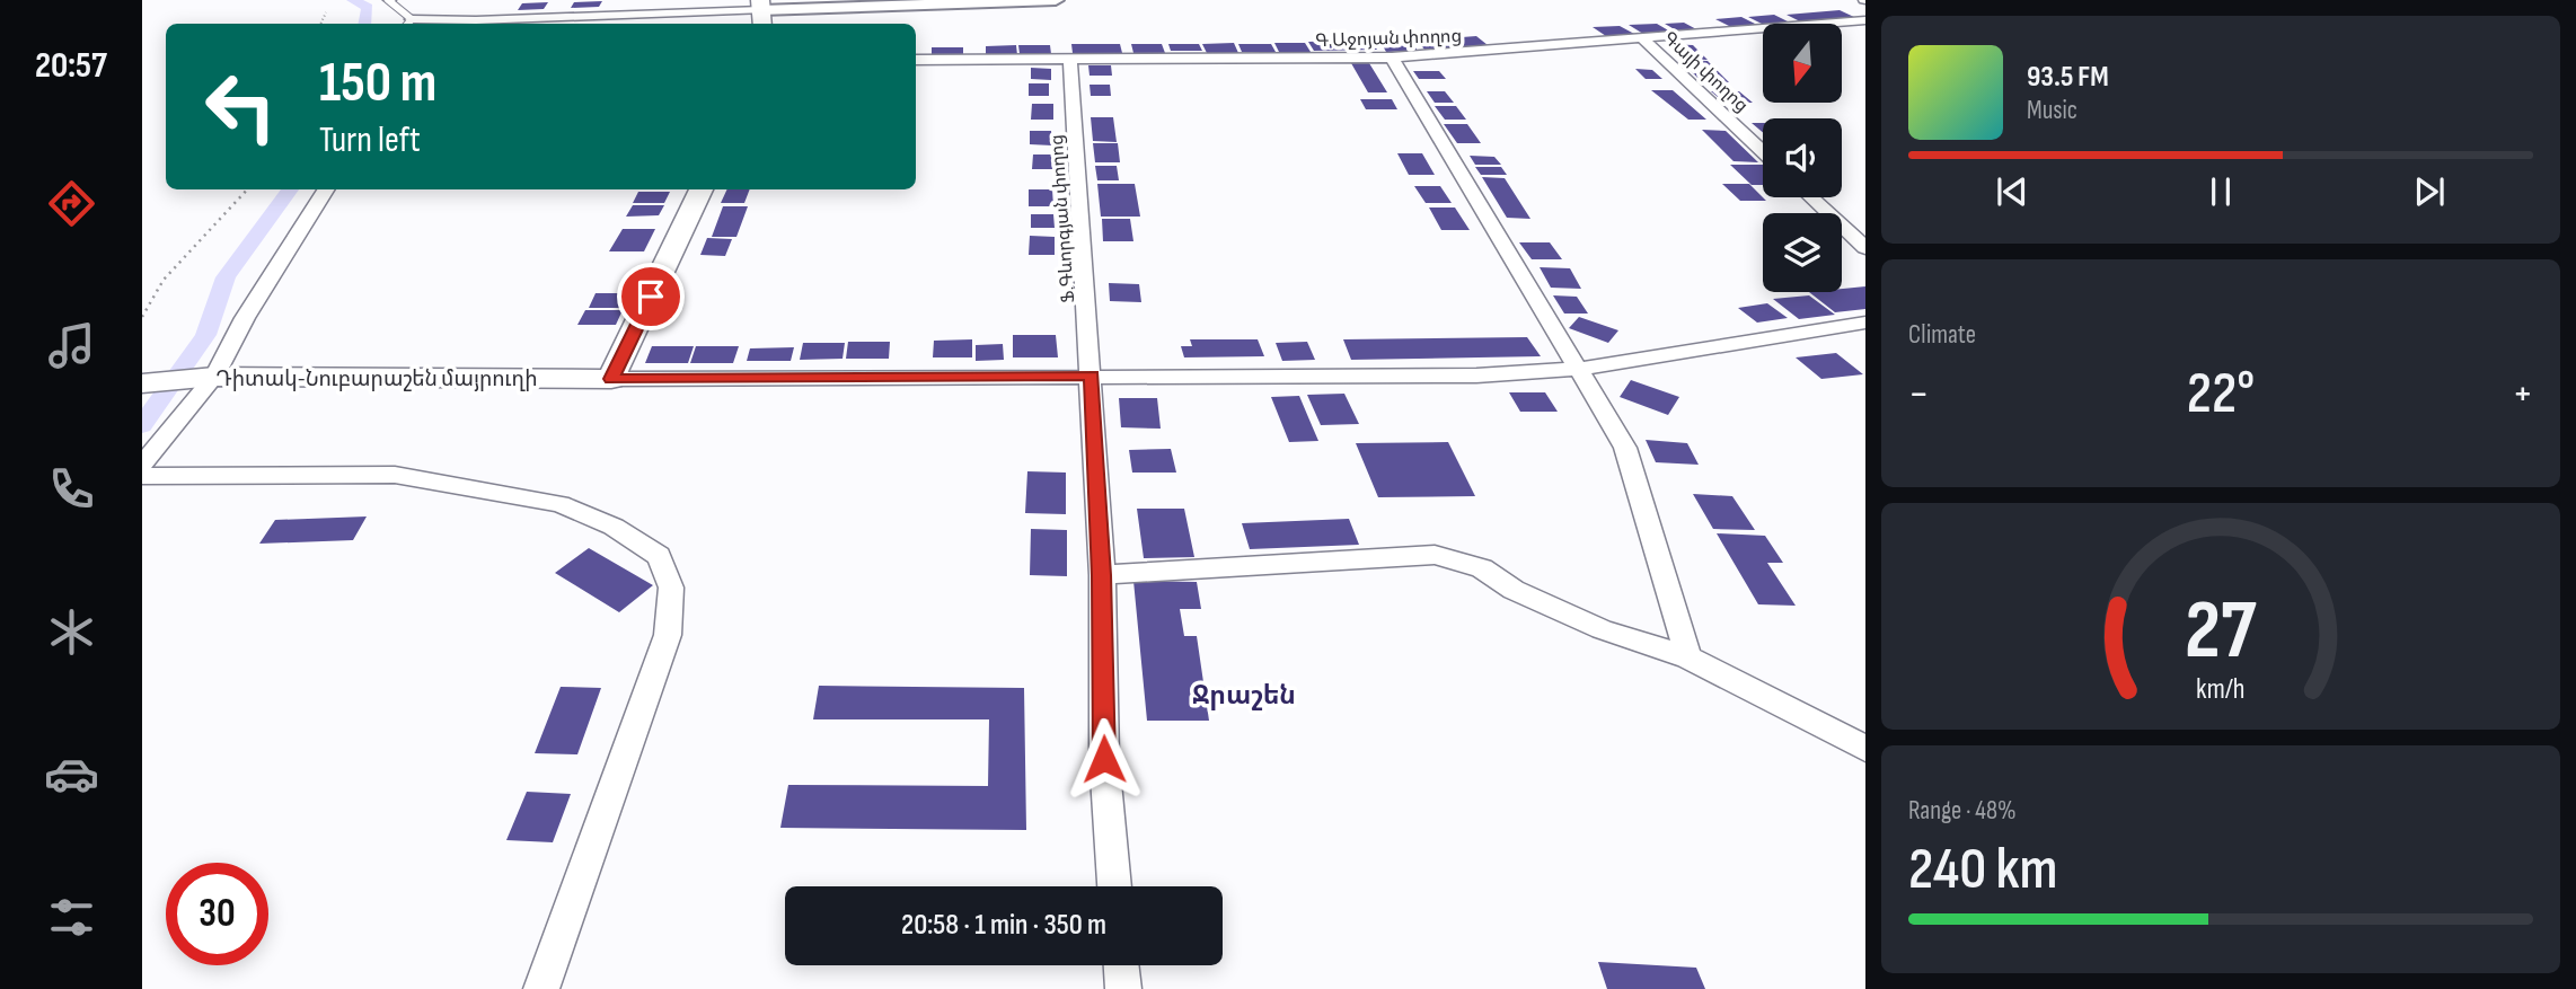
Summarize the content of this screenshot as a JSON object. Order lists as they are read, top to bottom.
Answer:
{
  "streets": {
    "main road": ["Դիտակ-Նուբարաշեն մայրուղի"],
    "street": ["Գ.Աջոյան փողոց", "Գայի փողոց", "Ֆ.Գևորգյան փողոց"]
  },
  "crossings": [
    ["Գ.Աջոյան փողոց", "Գայի փողոց"],
    ["Գ.Աջոյան փողոց", "Ֆ.Գևորգյան փողոց"]
  ],
  "districts": ["Ջրաշեն"],
  "north": "bottom",
  "page": {
    "tabs": "20:57",
    "turn": ["150 m", "Turn left"],
    "song": ["93.5 FM", "Music"],
    "tile": [
      "Climate",
      ["Range · 48%", "240 km"]
    ],
    "heat": ["−", "22°", "+"],
    "limit": "30",
    "trip": "20:58 · 1 min · 350 m",
    "gauge": ["27", "km/h"]
  }
}
